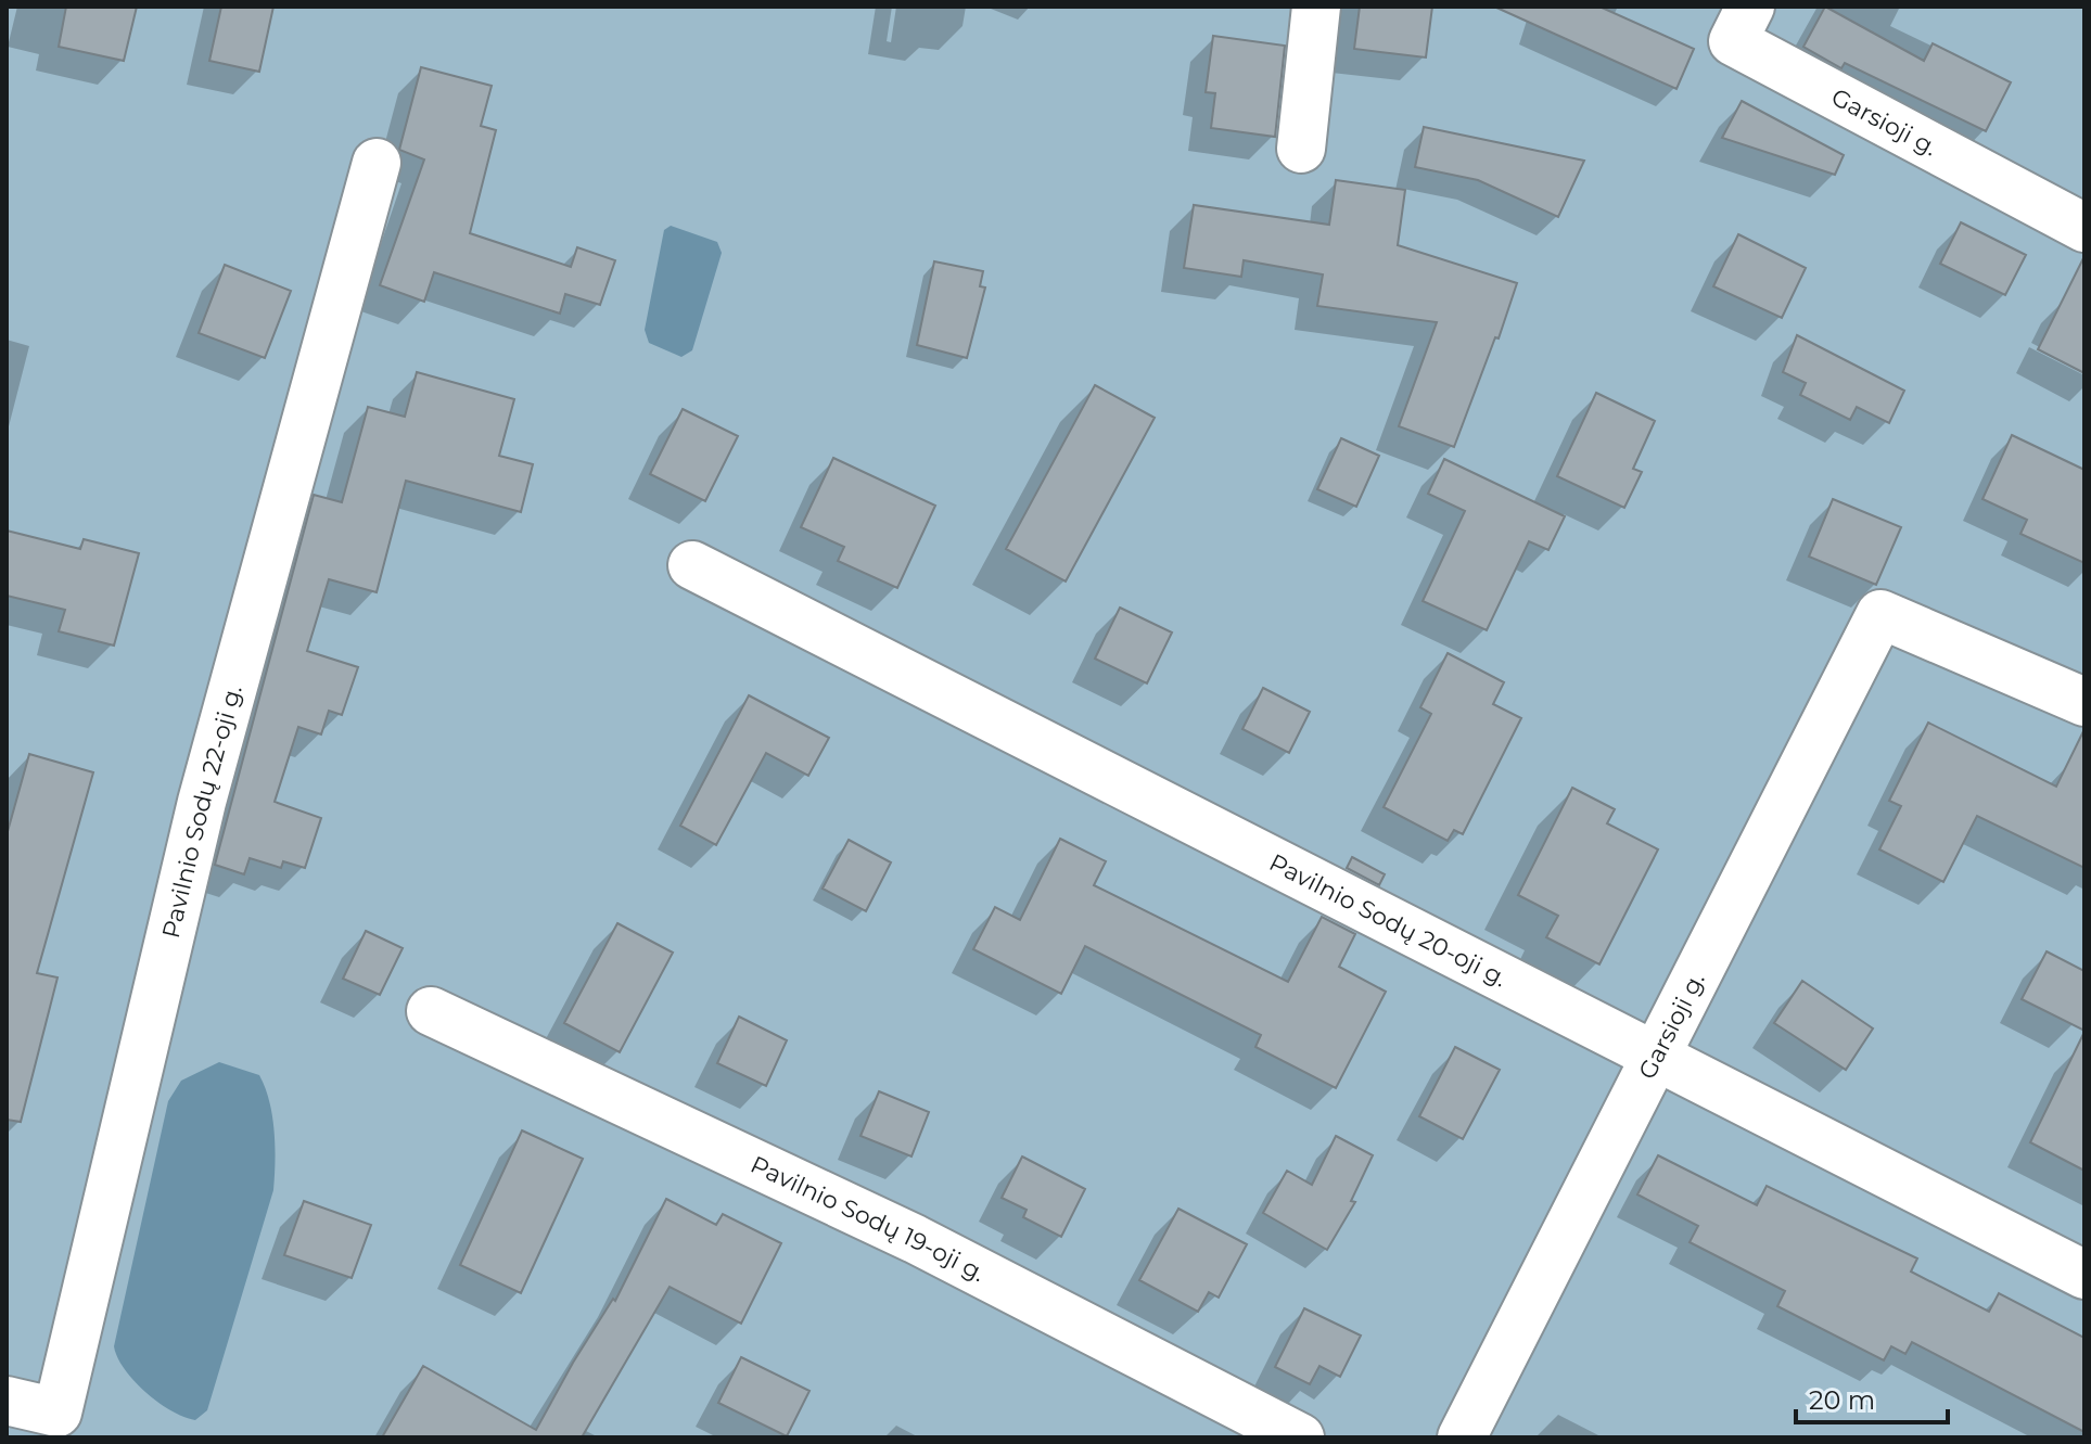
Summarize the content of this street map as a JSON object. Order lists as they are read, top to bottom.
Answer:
{
  "streets": {
    "street": [
      "Garsioji g.",
      "Pavilnio Sodų 22-oji g.",
      "Pavilnio Sodų 20-oji g.",
      "Pavilnio Sodų 19-oji g."
    ]
  },
  "crossings": [
    ["Garsioji g.", "Pavilnio Sodų 20-oji g."]
  ],
  "scale_bar": "20 m"
}
